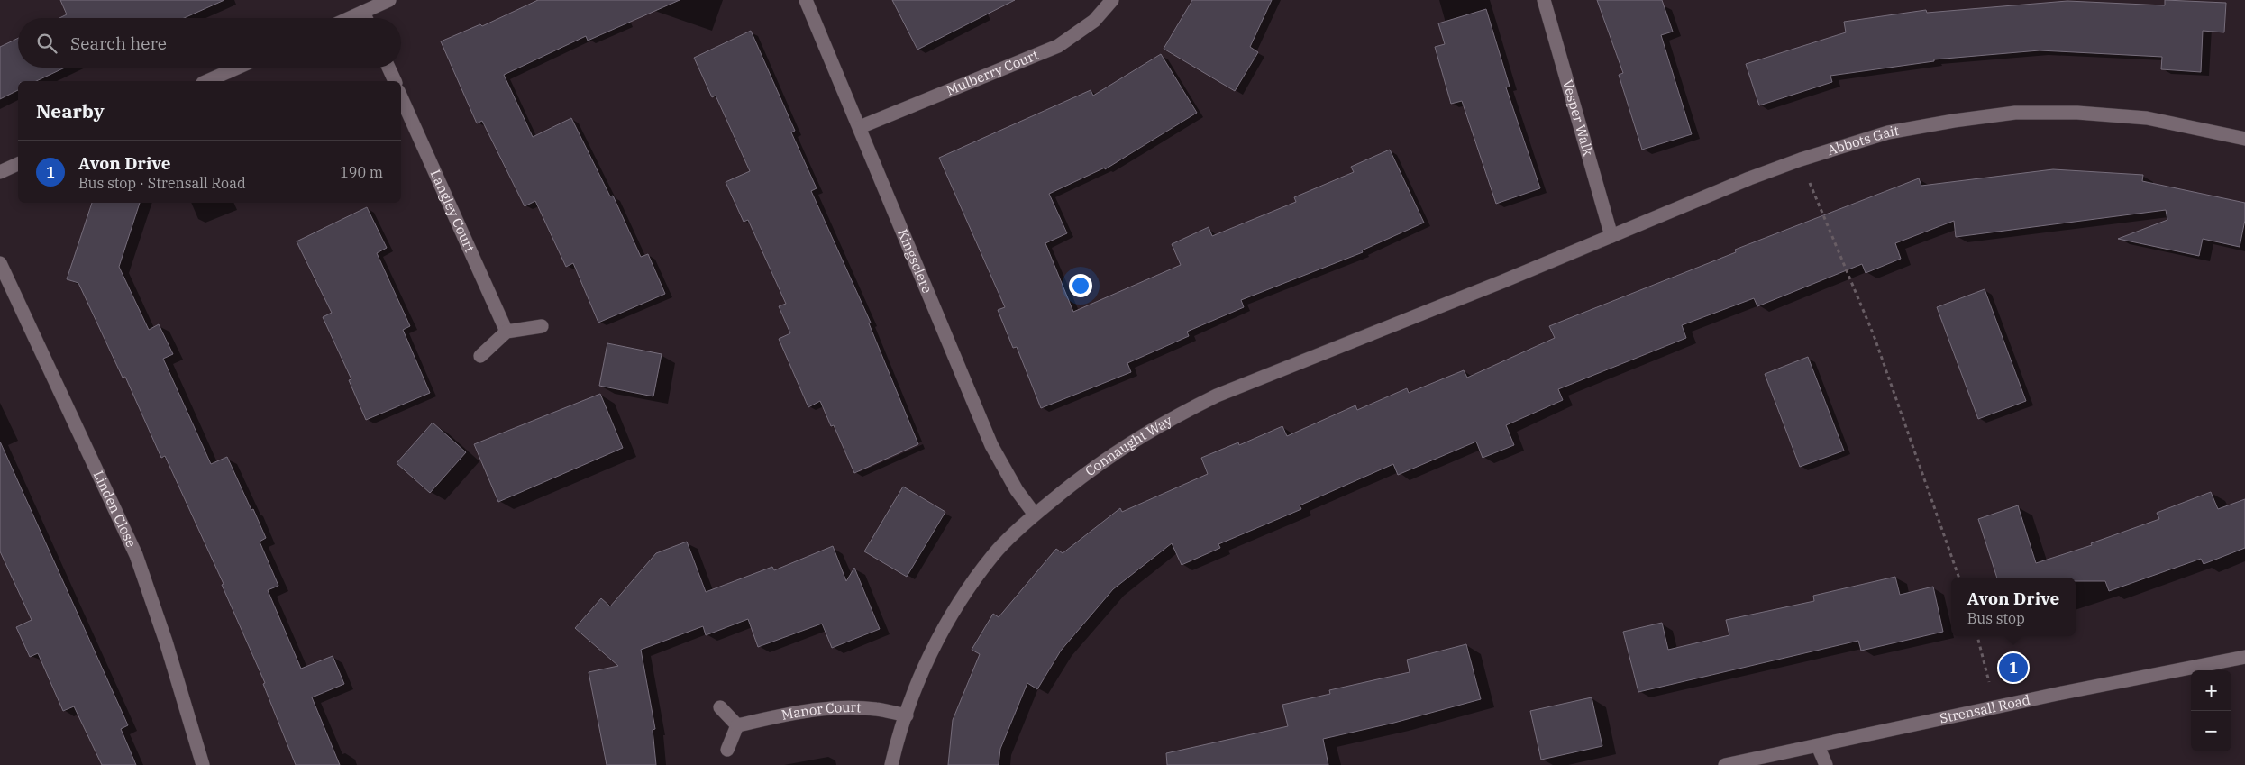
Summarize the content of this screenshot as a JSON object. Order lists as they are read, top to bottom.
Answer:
{
  "streets": {
    "street": [
      "Mulberry Court",
      "Vesper Walk",
      "Abbots Gait",
      "Langley Court",
      "Kingsclere",
      "Connaught Way",
      "Linden Close",
      "Strensall Road",
      "Manor Court"
    ]
  },
  "crossings": [
    ["Mulberry Court", "Kingsclere"],
    ["Vesper Walk", "Abbots Gait"],
    ["Abbots Gait", "Connaught Way"],
    ["Kingsclere", "Connaught Way"],
    ["Connaught Way", "Manor Court"]
  ],
  "page": {
    "search": "Search here",
    "heading": "Nearby",
    "list": [
      {
        "mark": "1",
        "name": "Avon Drive",
        "note": "Bus stop · Strensall Road",
        "value": "190 m"
      }
    ],
    "popup": ["Avon Drive", "Bus stop"],
    "pins": "1",
    "map_buttons": ["+", "−"]
  }
}
